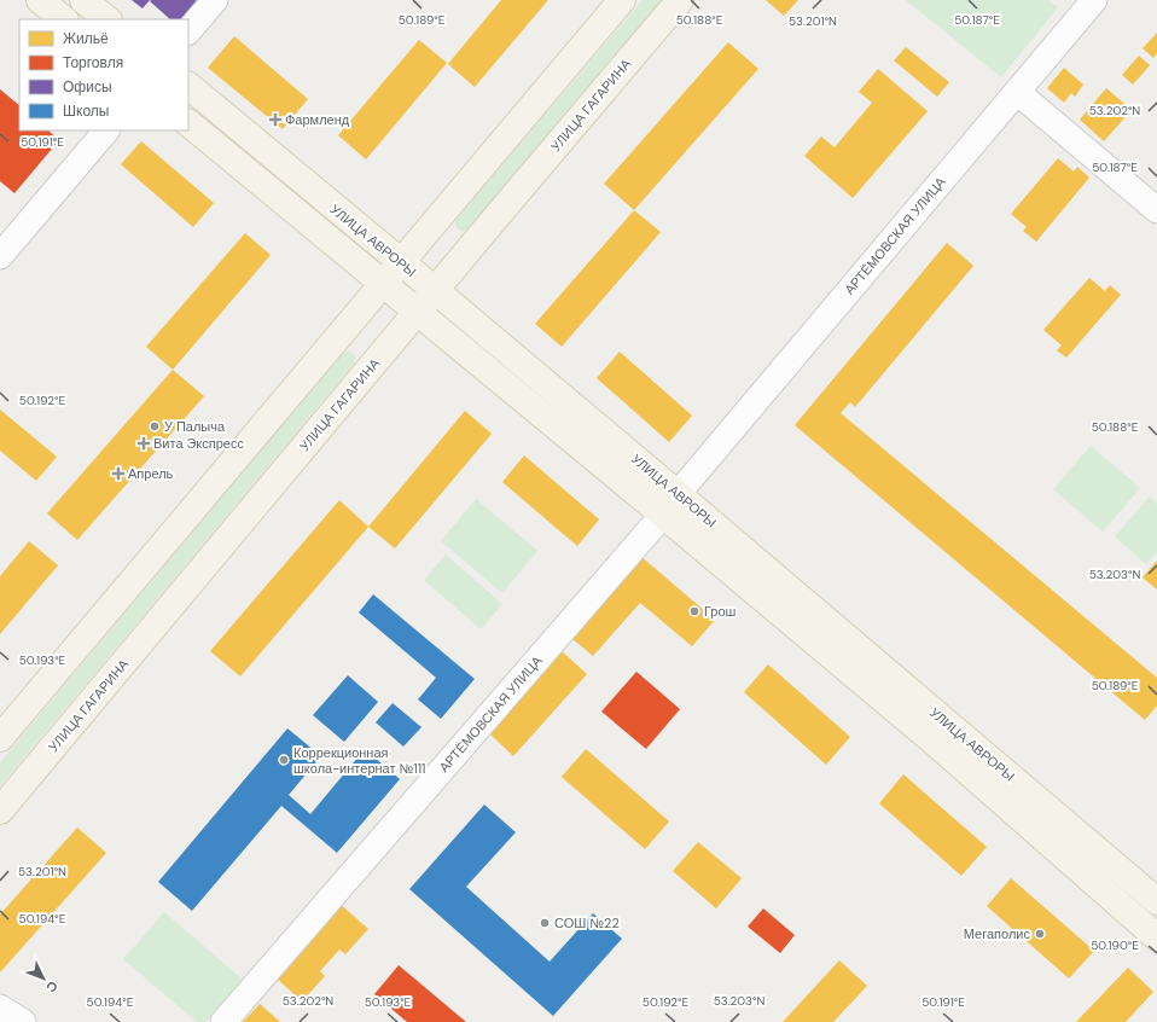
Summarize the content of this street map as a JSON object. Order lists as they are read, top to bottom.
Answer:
{
  "streets": {
    "main road": ["УЛИЦА ГАГАРИНА", "УЛИЦА АВРОРЫ"],
    "street": ["АРТЁМОВСКАЯ УЛИЦА"]
  },
  "crossings": [
    ["УЛИЦА ГАГАРИНА", "УЛИЦА АВРОРЫ"],
    ["АРТЁМОВСКАЯ УЛИЦА", "УЛИЦА АВРОРЫ"]
  ],
  "places": {
    "health": ["Фармленд", "Вита Экспресс", "Апрель"],
    "other": [
      "У Палыча",
      "Грош",
      "Коррекционная школа-интернат №111",
      "СОШ №22",
      "Мегаполис"
    ]
  },
  "legend": [
    "Жильё",
    "Торговля",
    "Офисы",
    "Школы"
  ],
  "north": "bottom right",
  "coordinates": [
    "50.189°E",
    "50.188°E",
    "50.187°E",
    "53.201°N",
    "53.202°N",
    "50.191°E",
    "50.192°E",
    "53.203°N",
    "50.193°E",
    "50.194°E",
    "50.190°E"
  ]
}
